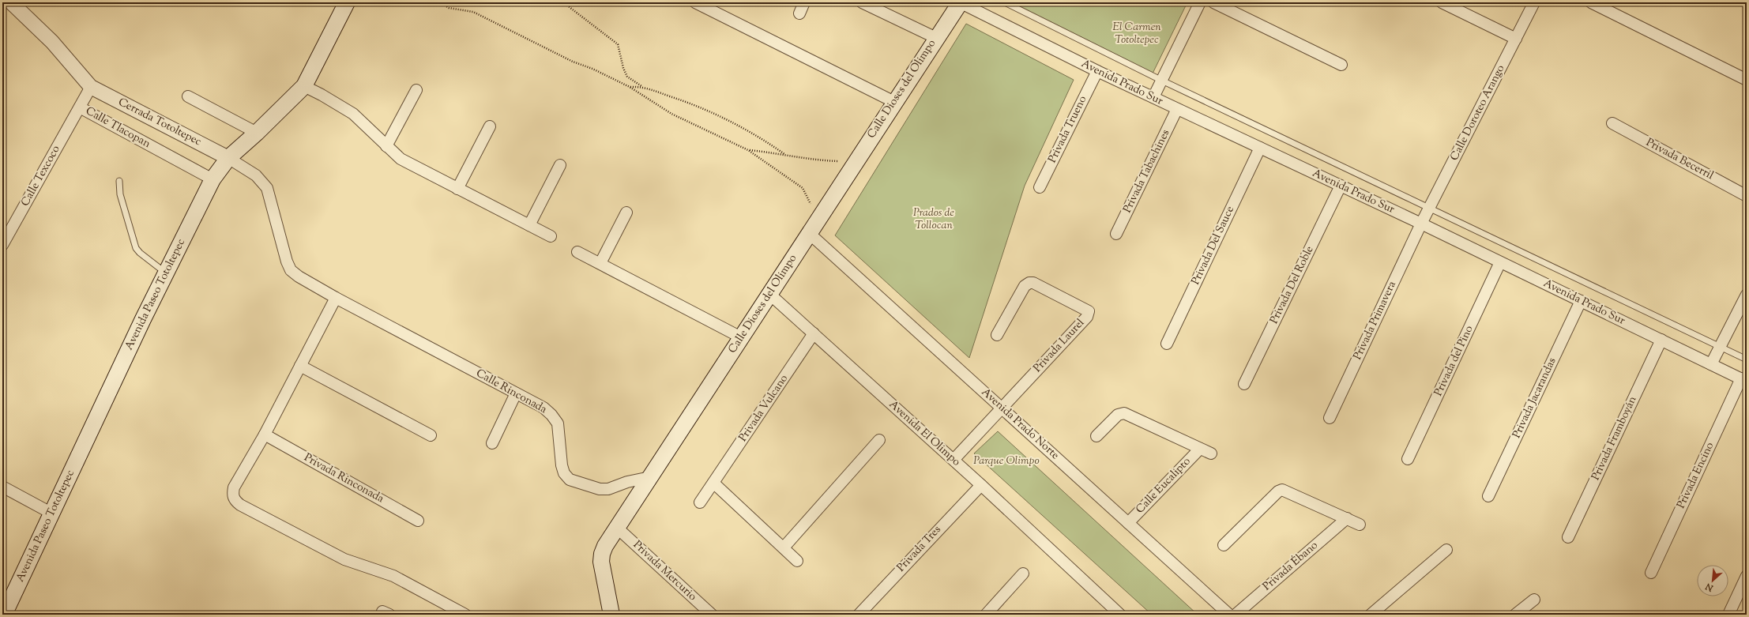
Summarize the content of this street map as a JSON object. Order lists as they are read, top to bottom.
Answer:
{
  "streets": {
    "main road": ["Calle Dioses del Olimpo", "Avenida Paseo Totoltepec"],
    "street": [
      "Avenida Prado Sur",
      "Calle Doroteo Arango",
      "Cerrada Totoltepec",
      "Calle Tlacopan",
      "Privada Trueno",
      "Privada Becerril",
      "Privada Tabachines",
      "Calle Texcoco",
      "Privada Del Sauce",
      "Privada Del Roble",
      "Privada Primavera",
      "Privada Laurel",
      "Privada del Pino",
      "Calle Rinconada",
      "Privada Jacarandas",
      "Privada Vulcano",
      "Avenida Prado Norte",
      "Avenida El Olimpo",
      "Privada Framboyán",
      "Privada Encino",
      "Privada Rinconada",
      "Calle Eucalipto",
      "Privada Tres",
      "Privada Ébano",
      "Privada Mercurio"
    ]
  },
  "crossings": [
    ["Avenida Prado Sur", "Calle Dioses del Olimpo"],
    ["Avenida Prado Sur", "Calle Doroteo Arango"],
    ["Avenida Prado Sur", "Privada Trueno"],
    ["Avenida Prado Sur", "Privada Tabachines"],
    ["Avenida Prado Sur", "Privada Del Sauce"],
    ["Avenida Prado Sur", "Privada Del Roble"],
    ["Avenida Prado Sur", "Privada Primavera"],
    ["Avenida Prado Sur", "Privada del Pino"],
    ["Avenida Prado Sur", "Privada Jacarandas"],
    ["Avenida Prado Sur", "Privada Framboyán"],
    ["Avenida Prado Sur", "Privada Encino"],
    ["Calle Dioses del Olimpo", "Calle Rinconada"],
    ["Calle Dioses del Olimpo", "Avenida Prado Norte"],
    ["Calle Dioses del Olimpo", "Avenida El Olimpo"],
    ["Calle Dioses del Olimpo", "Privada Mercurio"],
    ["Calle Doroteo Arango", "Privada Primavera"],
    ["Cerrada Totoltepec", "Calle Tlacopan"],
    ["Cerrada Totoltepec", "Avenida Paseo Totoltepec"],
    ["Cerrada Totoltepec", "Calle Rinconada"],
    ["Calle Tlacopan", "Calle Texcoco"],
    ["Calle Tlacopan", "Avenida Paseo Totoltepec"],
    ["Avenida Paseo Totoltepec", "Calle Rinconada"],
    ["Privada Laurel", "Avenida Prado Norte"],
    ["Privada Laurel", "Avenida El Olimpo"],
    ["Privada Vulcano", "Avenida El Olimpo"],
    ["Avenida Prado Norte", "Calle Eucalipto"],
    ["Avenida El Olimpo", "Privada Tres"]
  ],
  "parks": ["El Carmen Totoltepec", "Prados de Tollocan", "Parque Olimpo"],
  "north": "bottom left"
}
